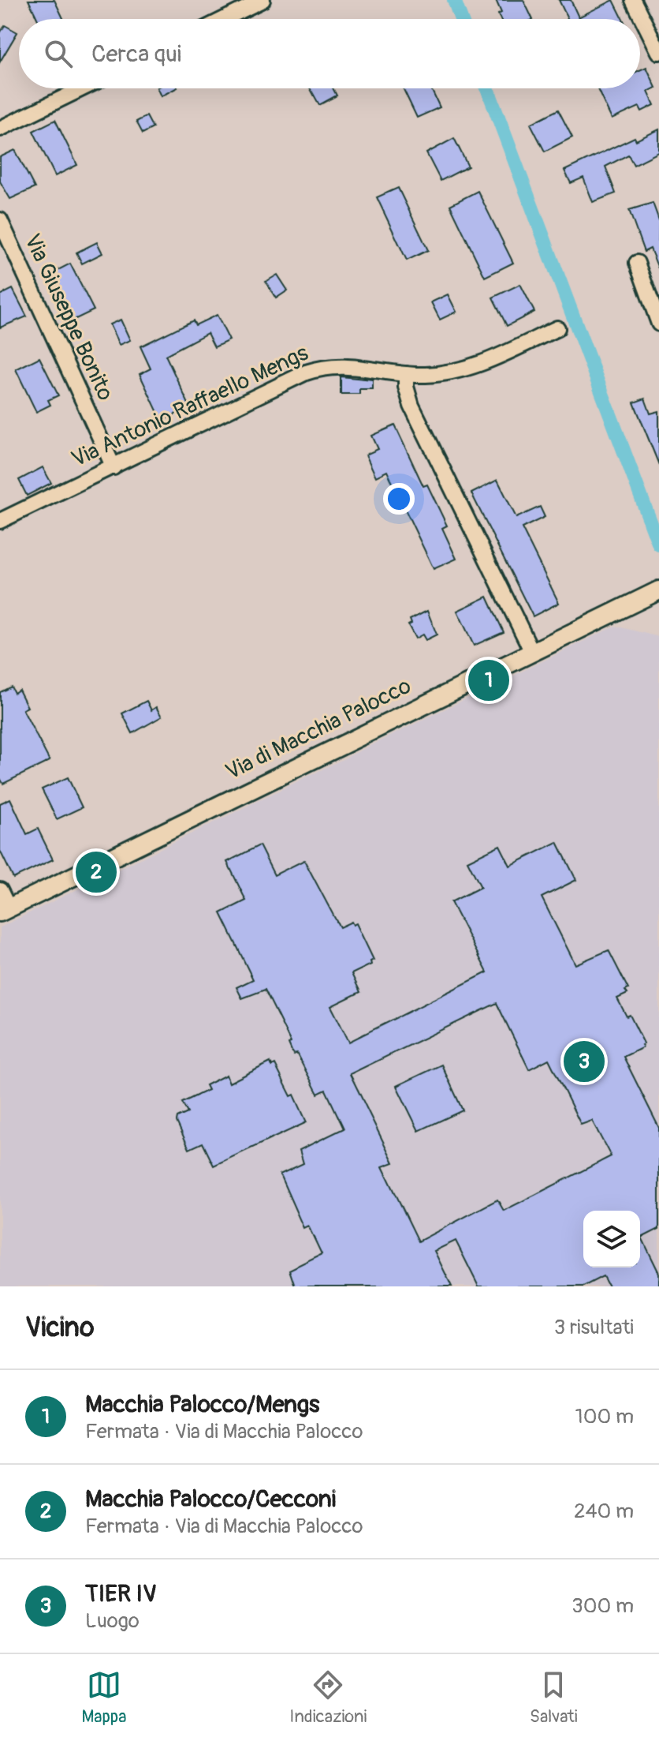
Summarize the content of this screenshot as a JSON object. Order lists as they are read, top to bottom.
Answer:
{
  "streets": {
    "street": ["Via Giuseppe Bonito", "Via Antonio Raffaello Mengs", "Via di Macchia Palocco"]
  },
  "crossings": [
    ["Via Giuseppe Bonito", "Via Antonio Raffaello Mengs"]
  ],
  "page": {
    "search": "Cerca qui",
    "pins": ["1", "2", "3"],
    "heading": ["Vicino", "3 risultati"],
    "list": [
      {
        "mark": "1",
        "name": "Macchia Palocco/Mengs",
        "note": "Fermata · Via di Macchia Palocco",
        "value": "100 m"
      },
      {
        "mark": "2",
        "name": "Macchia Palocco/Cecconi",
        "note": "Fermata · Via di Macchia Palocco",
        "value": "240 m"
      },
      {
        "mark": "3",
        "name": "TIER IV",
        "note": "Luogo",
        "value": "300 m"
      }
    ],
    "nav": ["Mappa", "Indicazioni", "Salvati"]
  }
}
